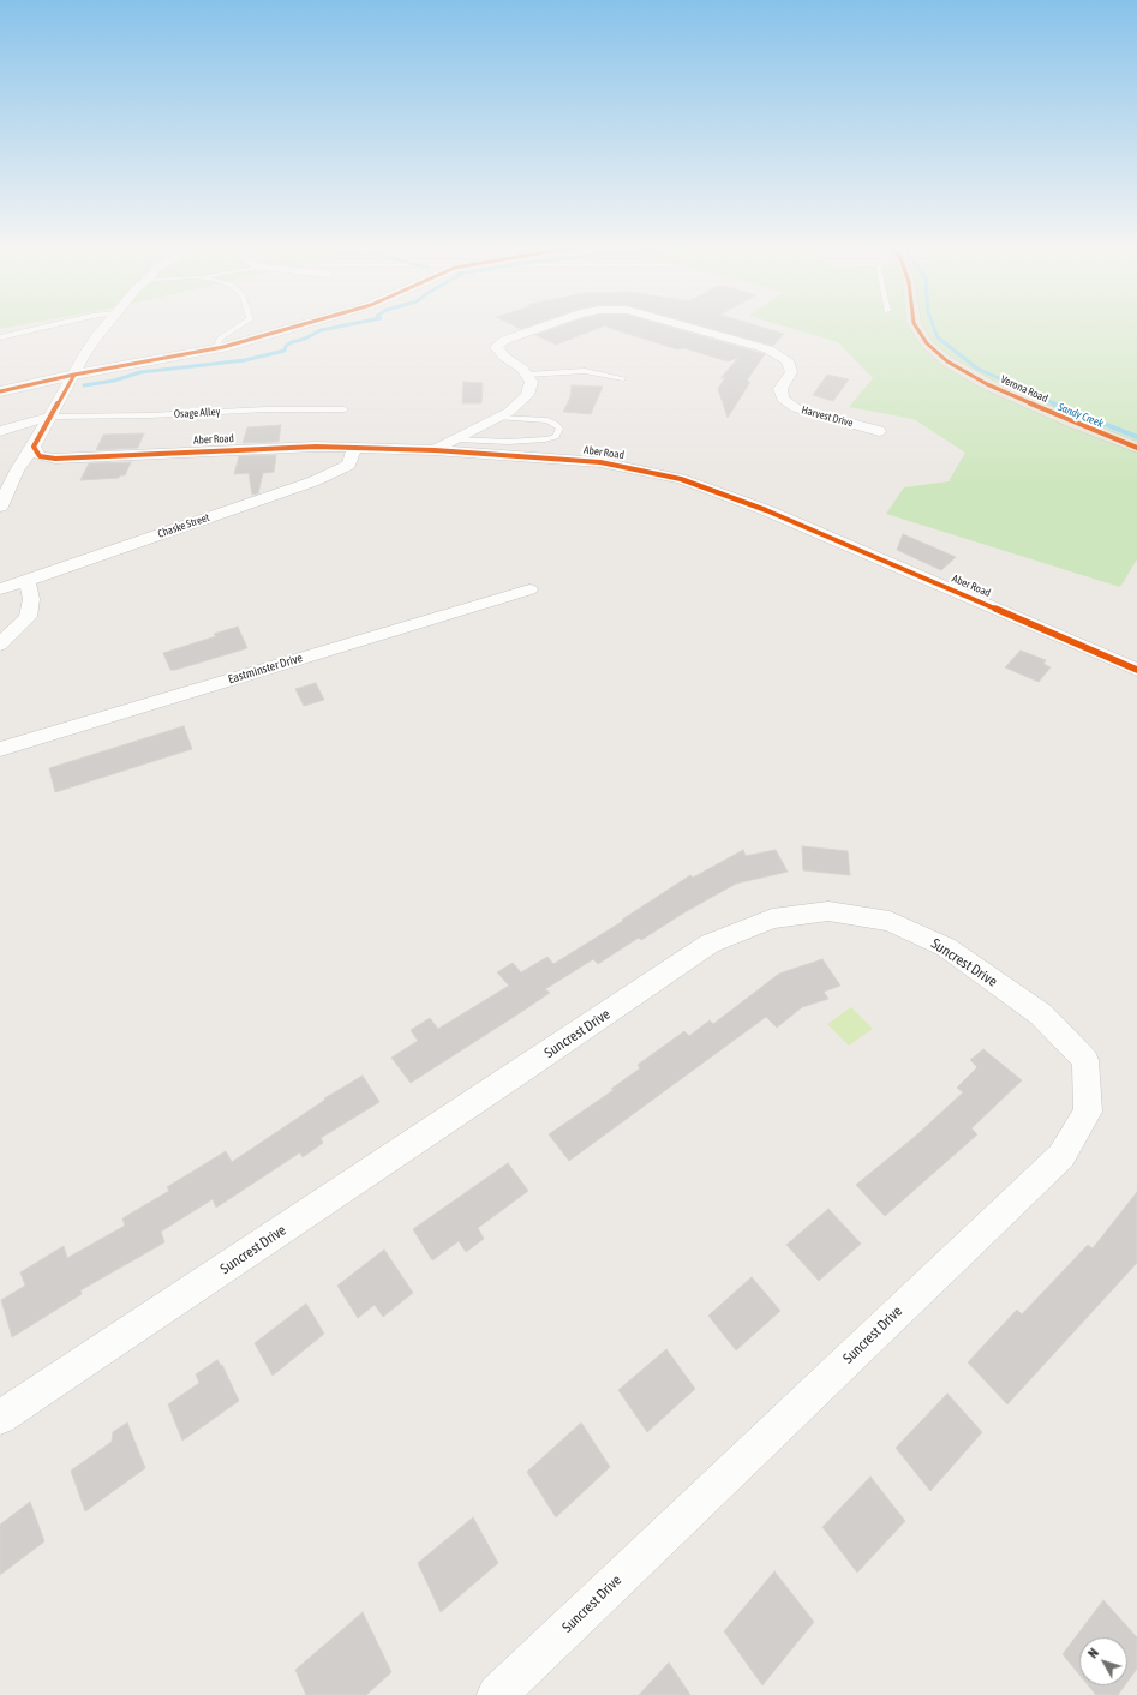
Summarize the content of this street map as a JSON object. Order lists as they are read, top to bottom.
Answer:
{
  "streets": {
    "main road": ["Verona Road"],
    "street": [
      "Harvest Drive",
      "Aber Road",
      "Chaske Street",
      "Eastminster Drive",
      "Suncrest Drive"
    ],
    "lane": ["Osage Alley"]
  },
  "crossings": [
    ["Aber Road", "Chaske Street"]
  ],
  "water": ["Sandy Creek"],
  "north": "top left"
}
